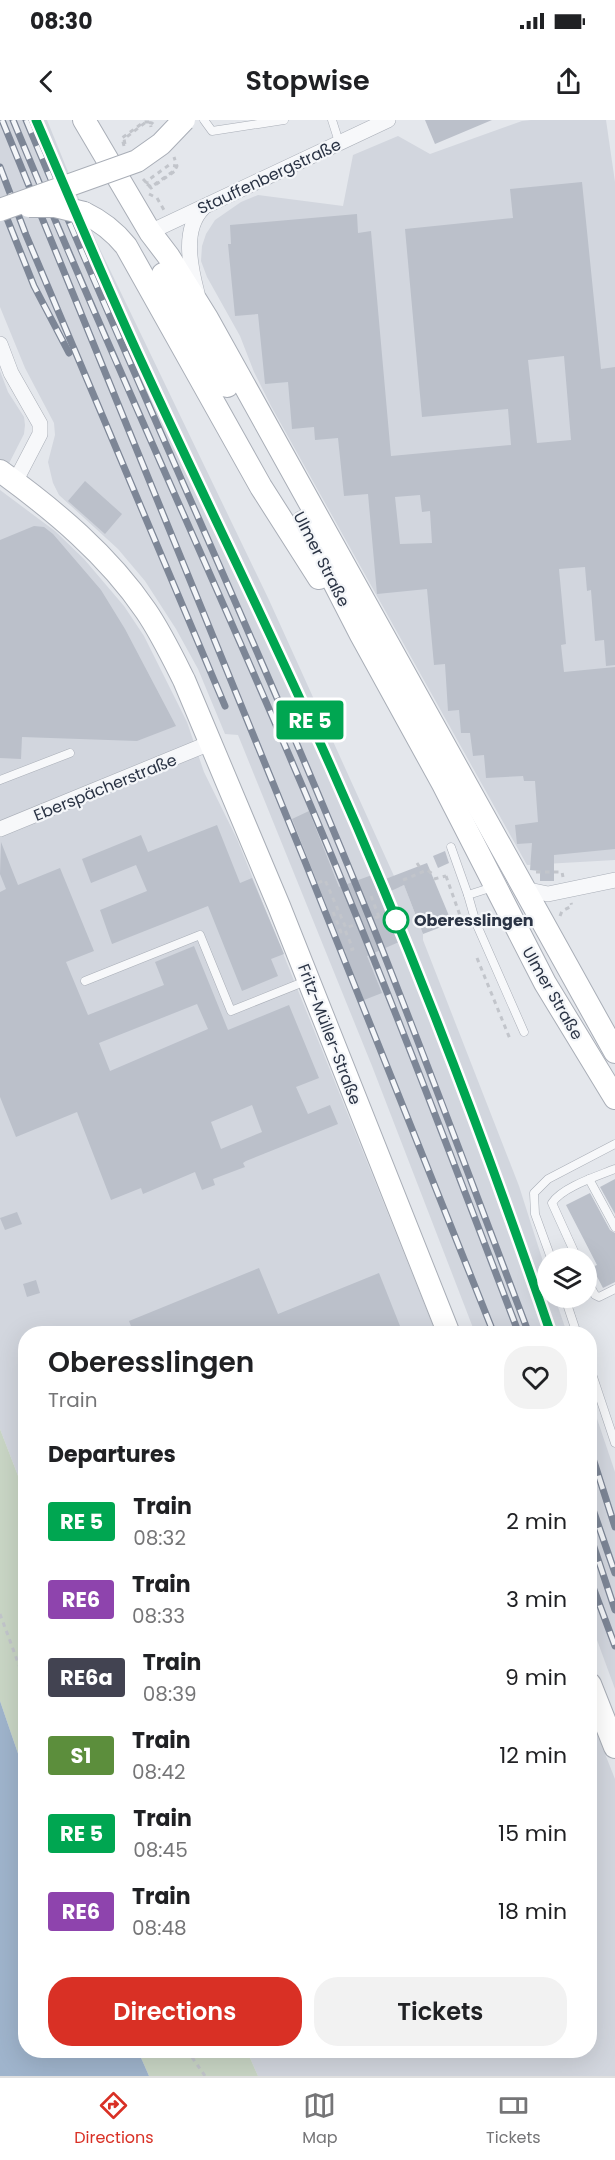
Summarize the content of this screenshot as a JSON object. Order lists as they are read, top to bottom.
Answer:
{
  "streets": {
    "main road": ["Ulmer Straße", "Fritz-Müller-Straße"],
    "street": ["Stauffenbergstraße", "Eberspächerstraße"]
  },
  "crossings": [
    ["Stauffenbergstraße", "Ulmer Straße"],
    ["Eberspächerstraße", "Fritz-Müller-Straße"]
  ],
  "places": ["Oberesslingen"],
  "page": {
    "status": "08:30",
    "header": "Stopwise",
    "on_map": "RE 5",
    "heading": [
      ["Oberesslingen", "Train"],
      "Departures"
    ],
    "list": [
      {
        "mark": "RE 5",
        "name": "Train",
        "note": "08:32",
        "value": "2 min"
      },
      {
        "mark": "RE6",
        "name": "Train",
        "note": "08:33",
        "value": "3 min"
      },
      {
        "mark": "RE6a",
        "name": "Train",
        "note": "08:39",
        "value": "9 min"
      },
      {
        "mark": "S1",
        "name": "Train",
        "note": "08:42",
        "value": "12 min"
      },
      {
        "mark": "RE 5",
        "name": "Train",
        "note": "08:45",
        "value": "15 min"
      },
      {
        "mark": "RE6",
        "name": "Train",
        "note": "08:48",
        "value": "18 min"
      }
    ],
    "buttons": ["Directions", "Tickets"],
    "tabs": ["Directions", "Map", "Tickets"]
  }
}
